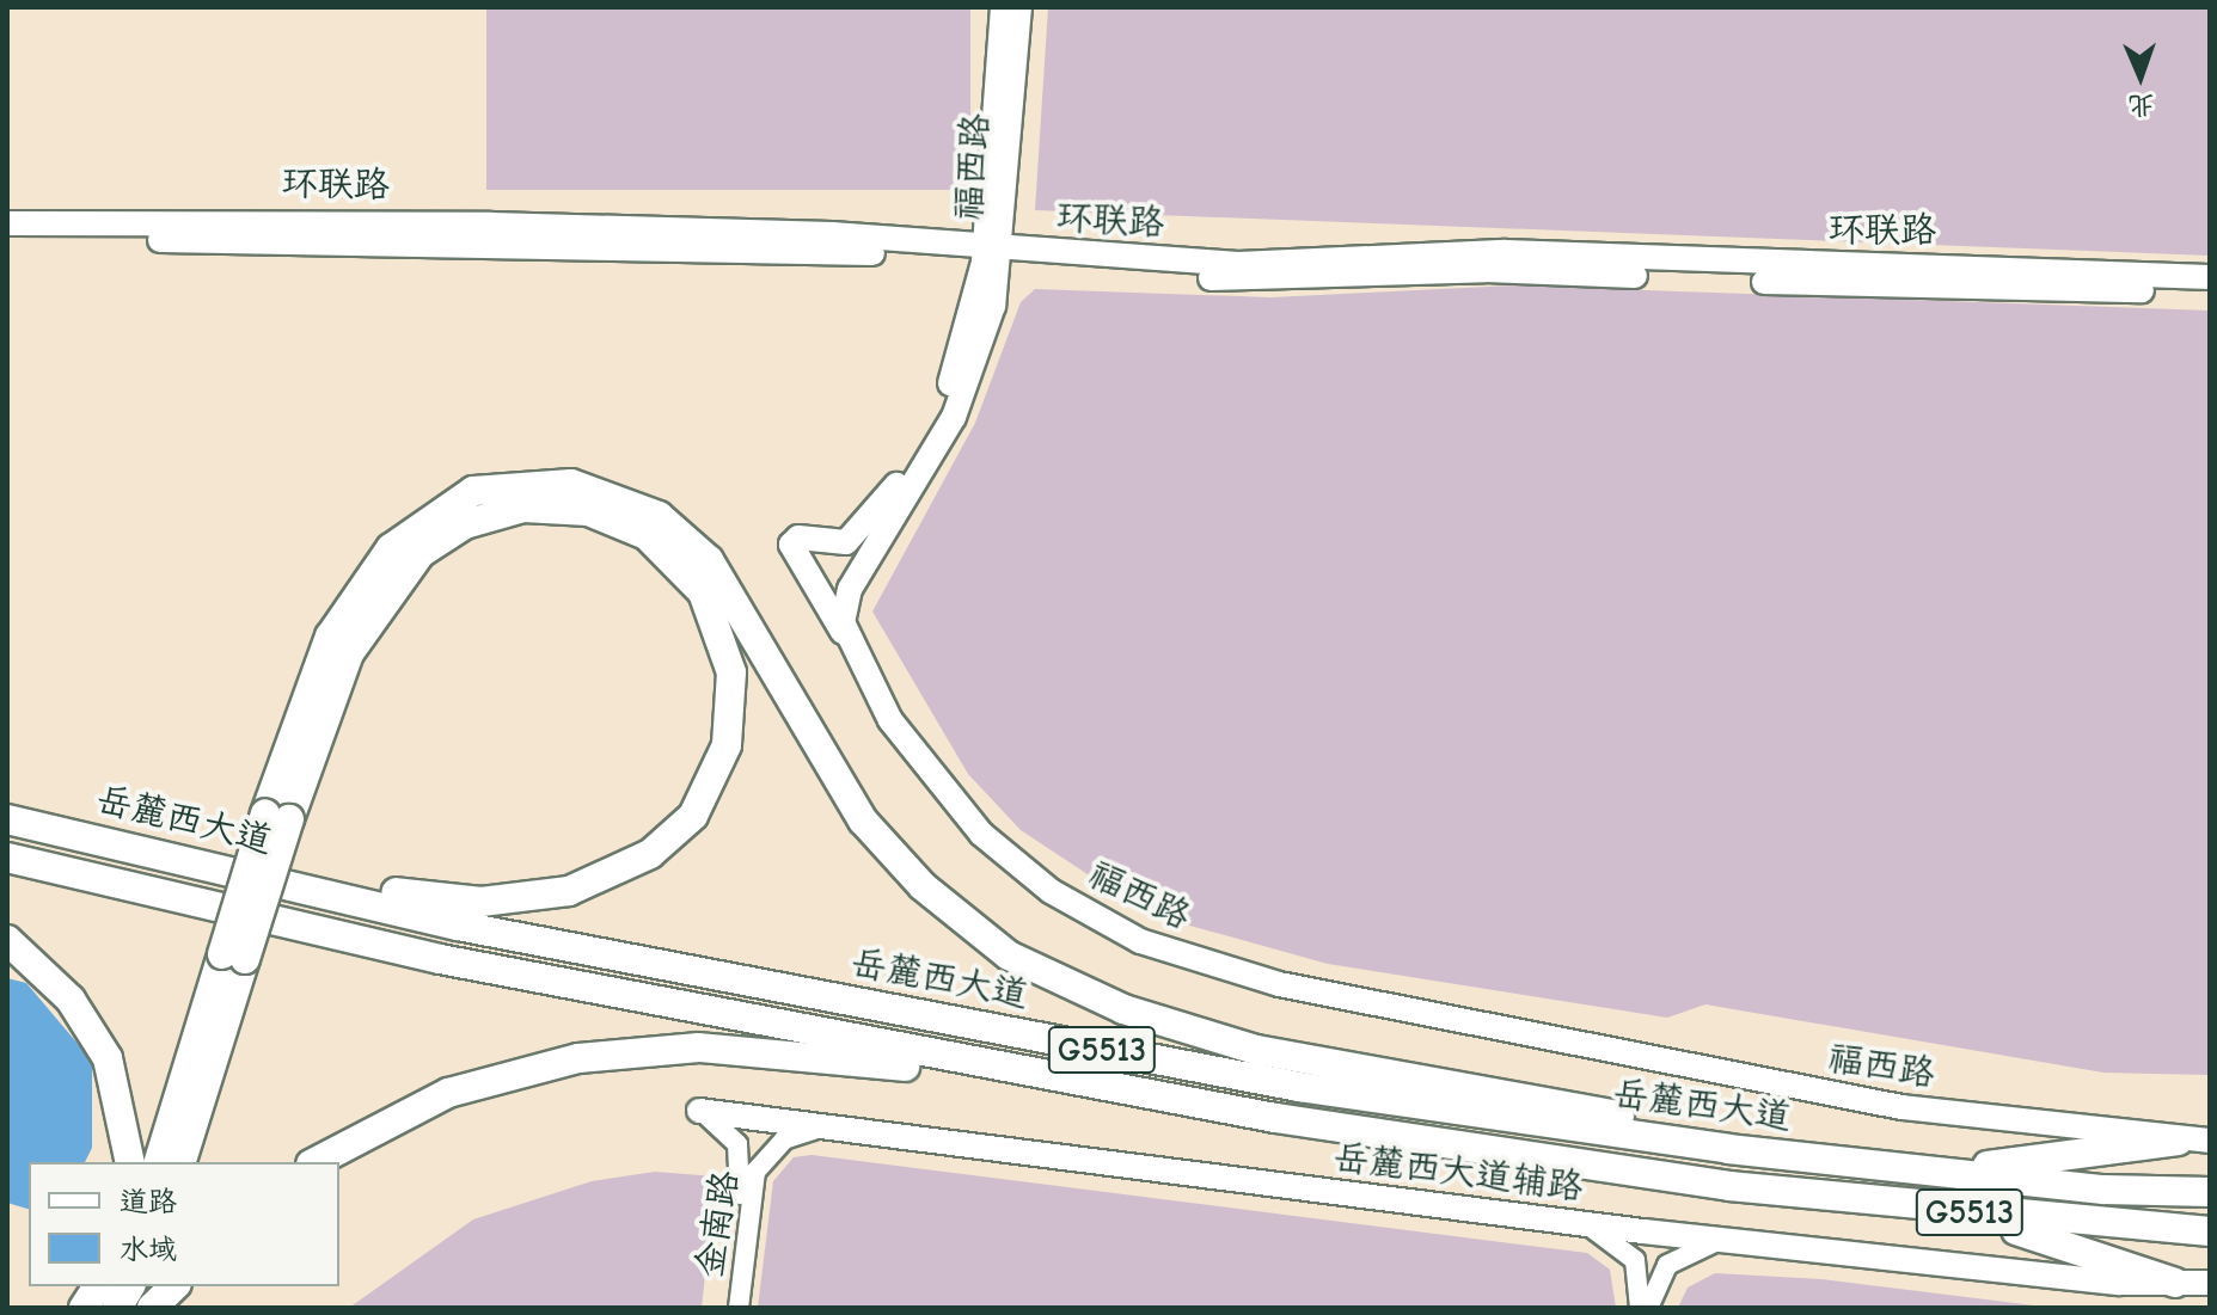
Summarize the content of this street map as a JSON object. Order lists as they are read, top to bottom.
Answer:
{
  "streets": {
    "highway": ["岳麓西大道", "G5513"],
    "main road": ["福西路", "环联路", "岳麓西大道辅路"],
    "street": ["金南路"]
  },
  "crossings": [
    ["福西路", "环联路"],
    ["岳麓西大道辅路", "金南路"]
  ],
  "legend": ["道路", "水域"],
  "north": "bottom"
}
